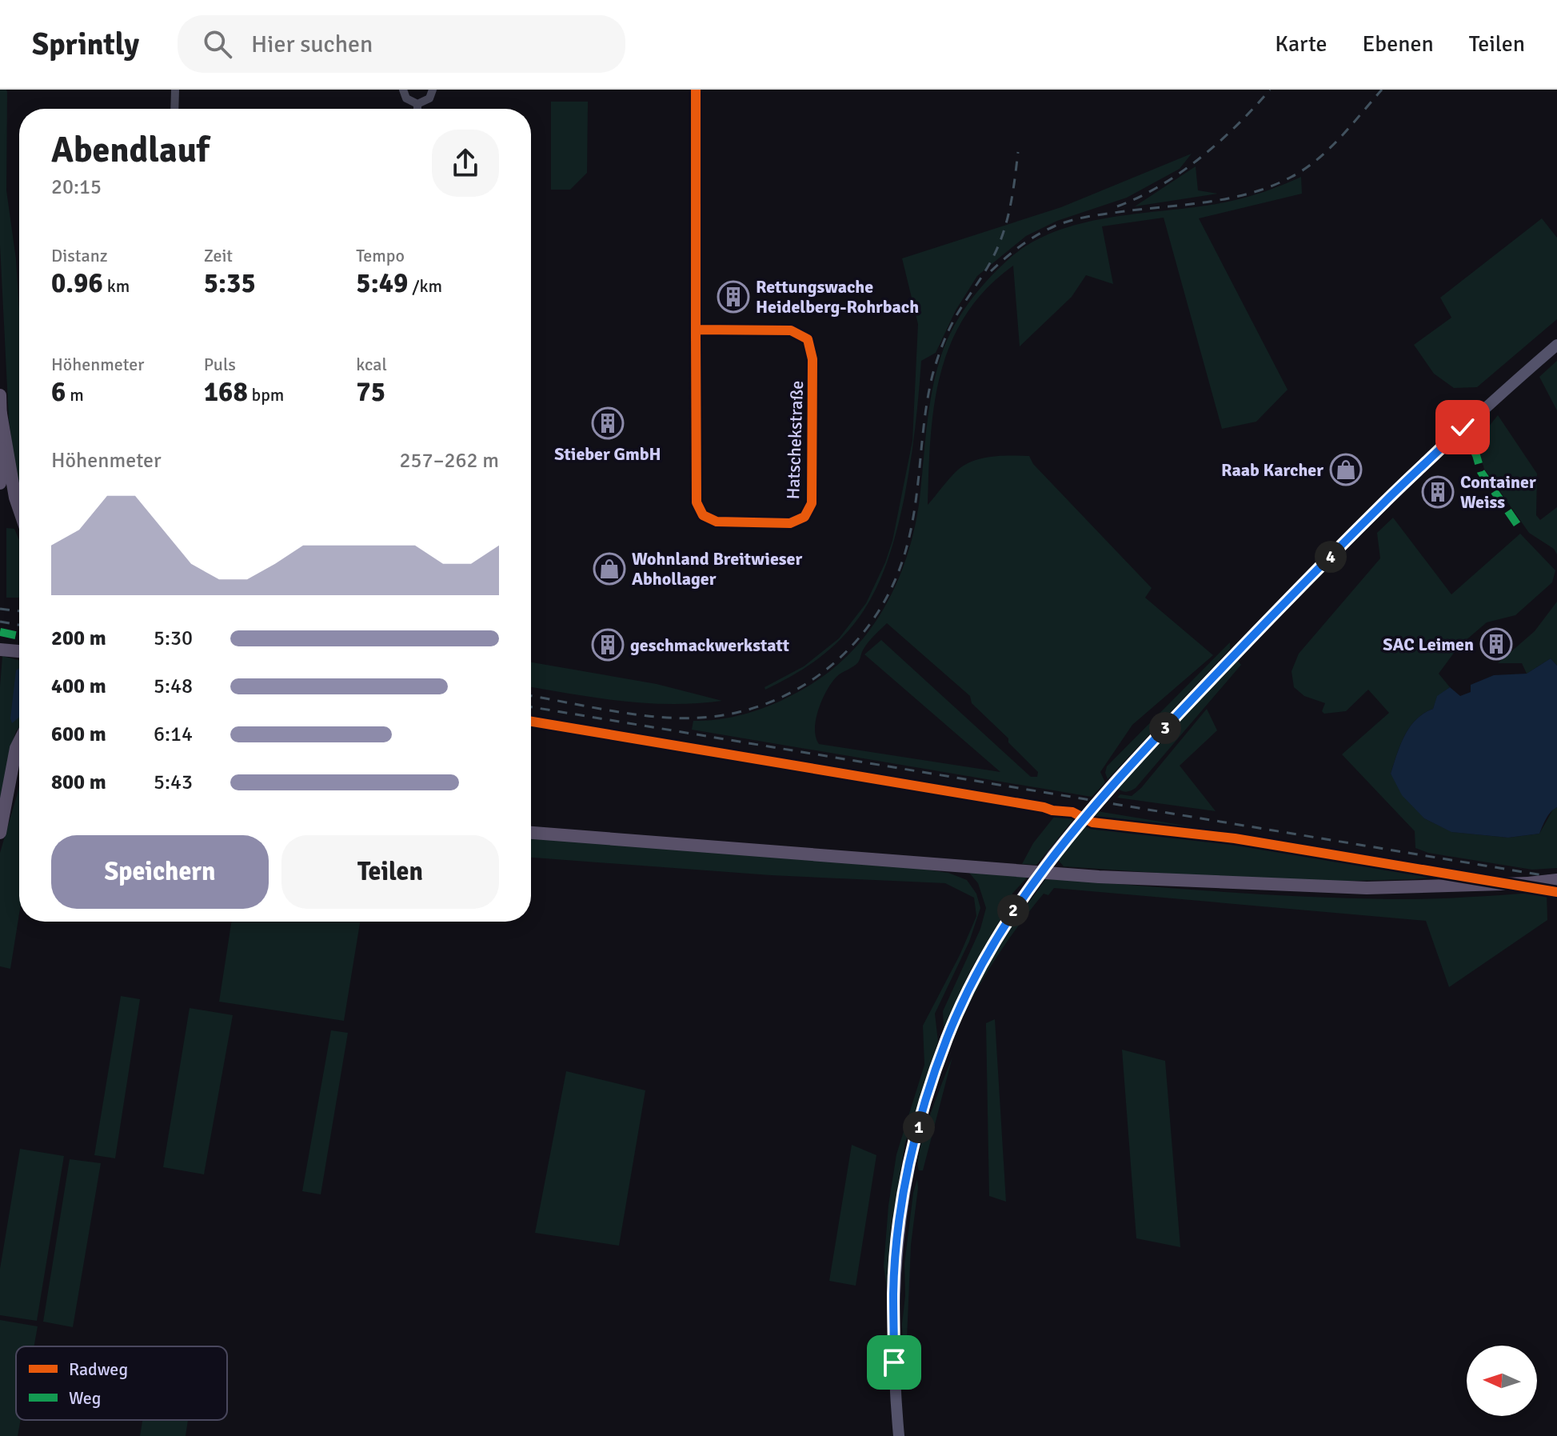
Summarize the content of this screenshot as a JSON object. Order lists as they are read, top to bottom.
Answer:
{
  "streets": {
    "street": ["Hatschekstraße"]
  },
  "places": {
    "building": [
      "Rettungswache Heidelberg-Rohrbach",
      "Stieber GmbH",
      "Container Weiss",
      "SAC Leimen",
      "geschmackwerkstatt"
    ],
    "shop": ["Raab Karcher", "Wohnland Breitwieser Abhollager"]
  },
  "legend": ["Radweg", "Weg"],
  "north": "left",
  "page": {
    "header": "Sprintly",
    "search": "Hier suchen",
    "nav": ["Karte", "Ebenen", "Teilen"],
    "heading": ["Abendlauf", "20:15"],
    "stats": [
      ["Distanz", "0.96 km"],
      ["Zeit", "5:35"],
      ["Tempo", "5:49 /km"],
      ["Höhenmeter", "6 m"],
      ["Puls", "168 bpm"],
      ["kcal", "75"]
    ],
    "chart": ["Höhenmeter", "257–262 m"],
    "pins": [
      "4",
      "3",
      "2",
      "1"
    ],
    "list": [
      {
        "name": "200 m",
        "note": "5:30"
      },
      {
        "name": "400 m",
        "note": "5:48"
      },
      {
        "name": "600 m",
        "note": "6:14"
      },
      {
        "name": "800 m",
        "note": "5:43"
      }
    ],
    "buttons": ["Speichern", "Teilen"]
  }
}
